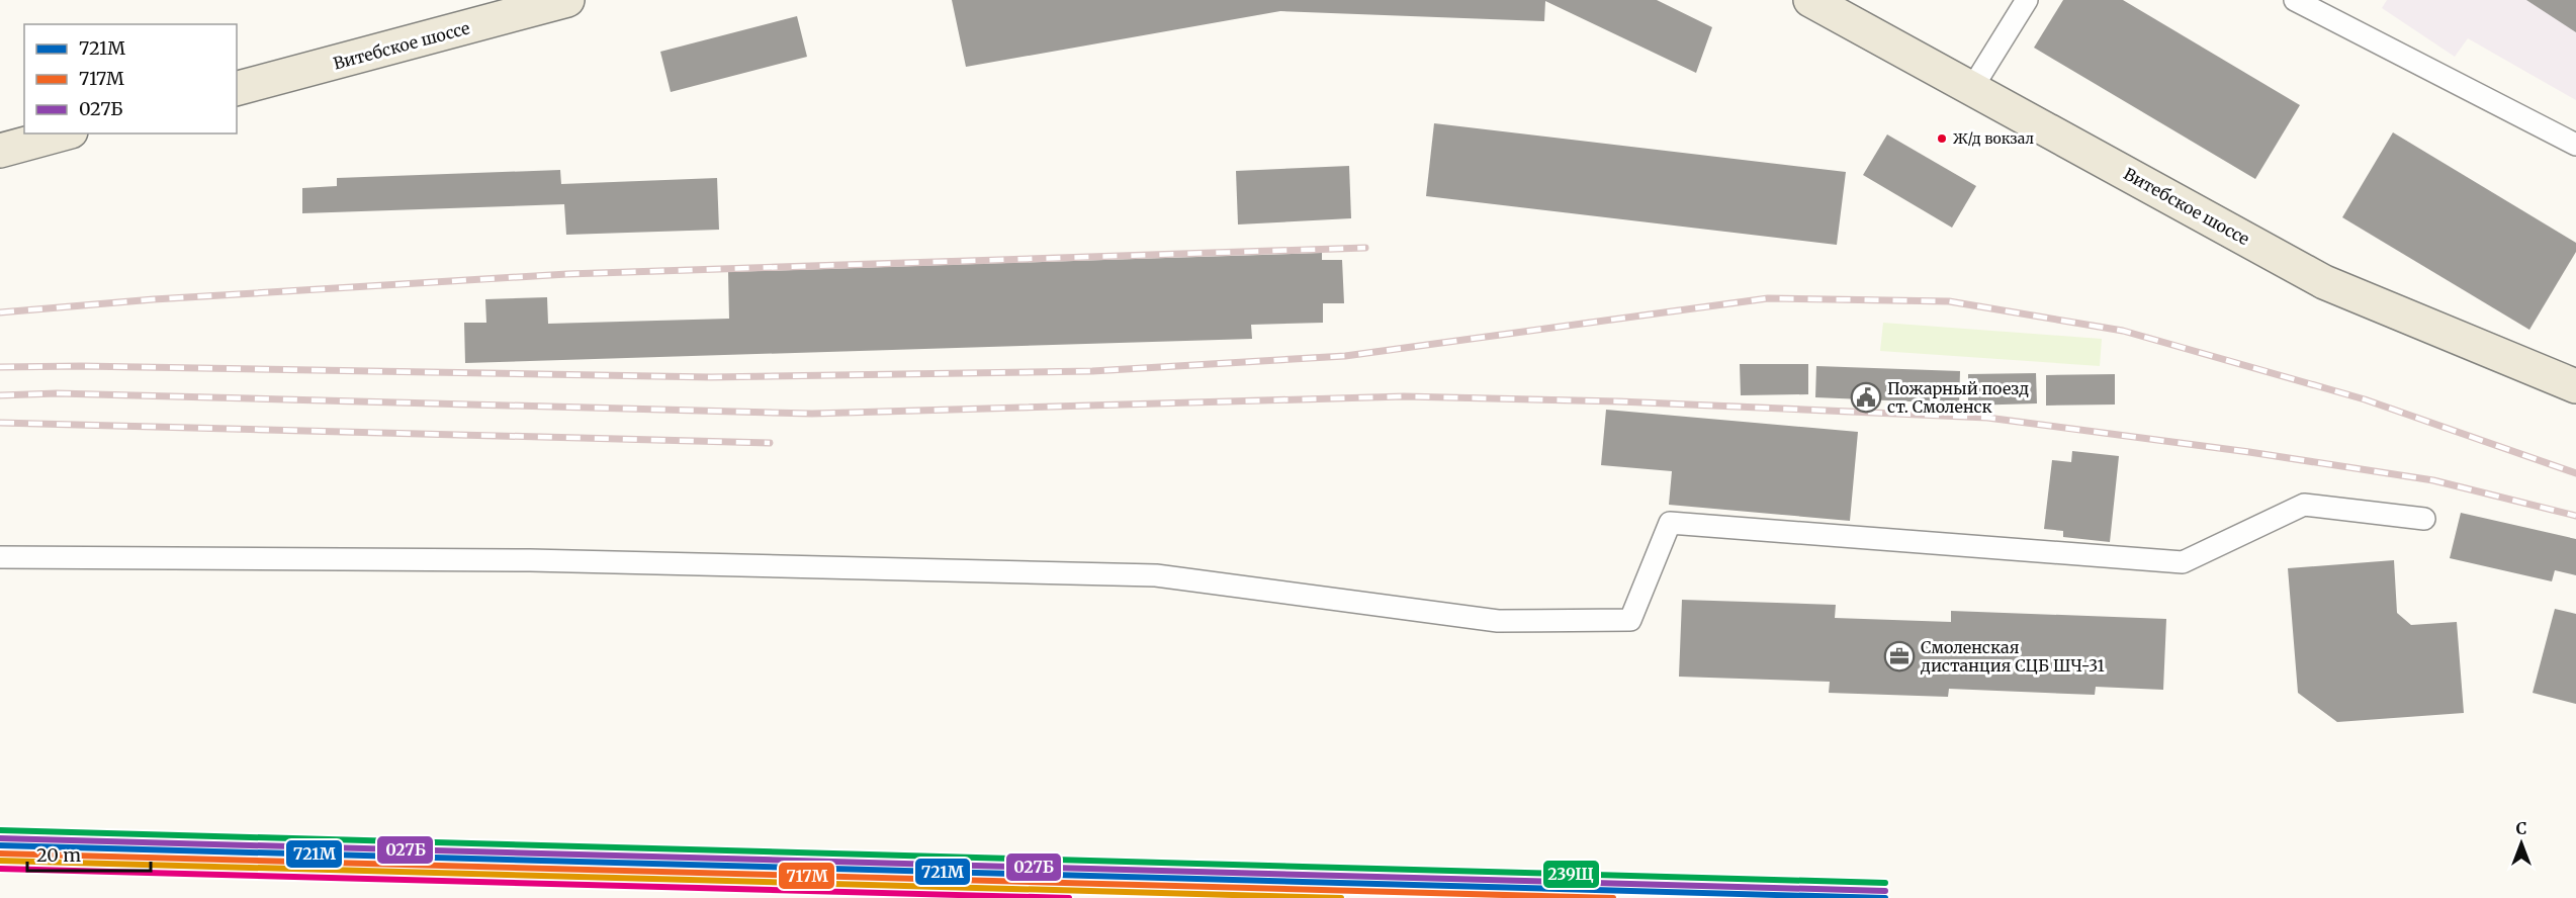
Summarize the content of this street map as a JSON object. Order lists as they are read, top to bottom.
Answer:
{
  "streets": {
    "main road": ["Витебское шоссе"]
  },
  "places": {
    "other": ["Ж/д вокзал"],
    "public building": ["Пожарный поезд ст. Смоленск"],
    "office": ["Смоленская дистанция СЦБ ШЧ-31"]
  },
  "lines": [
    "transit line 239Щ",
    "transit line 027Б",
    "transit line 721М",
    "transit line 717М"
  ],
  "legend": ["721М", "717М", "027Б"],
  "scale_bar": "20 m",
  "north": "top"
}
